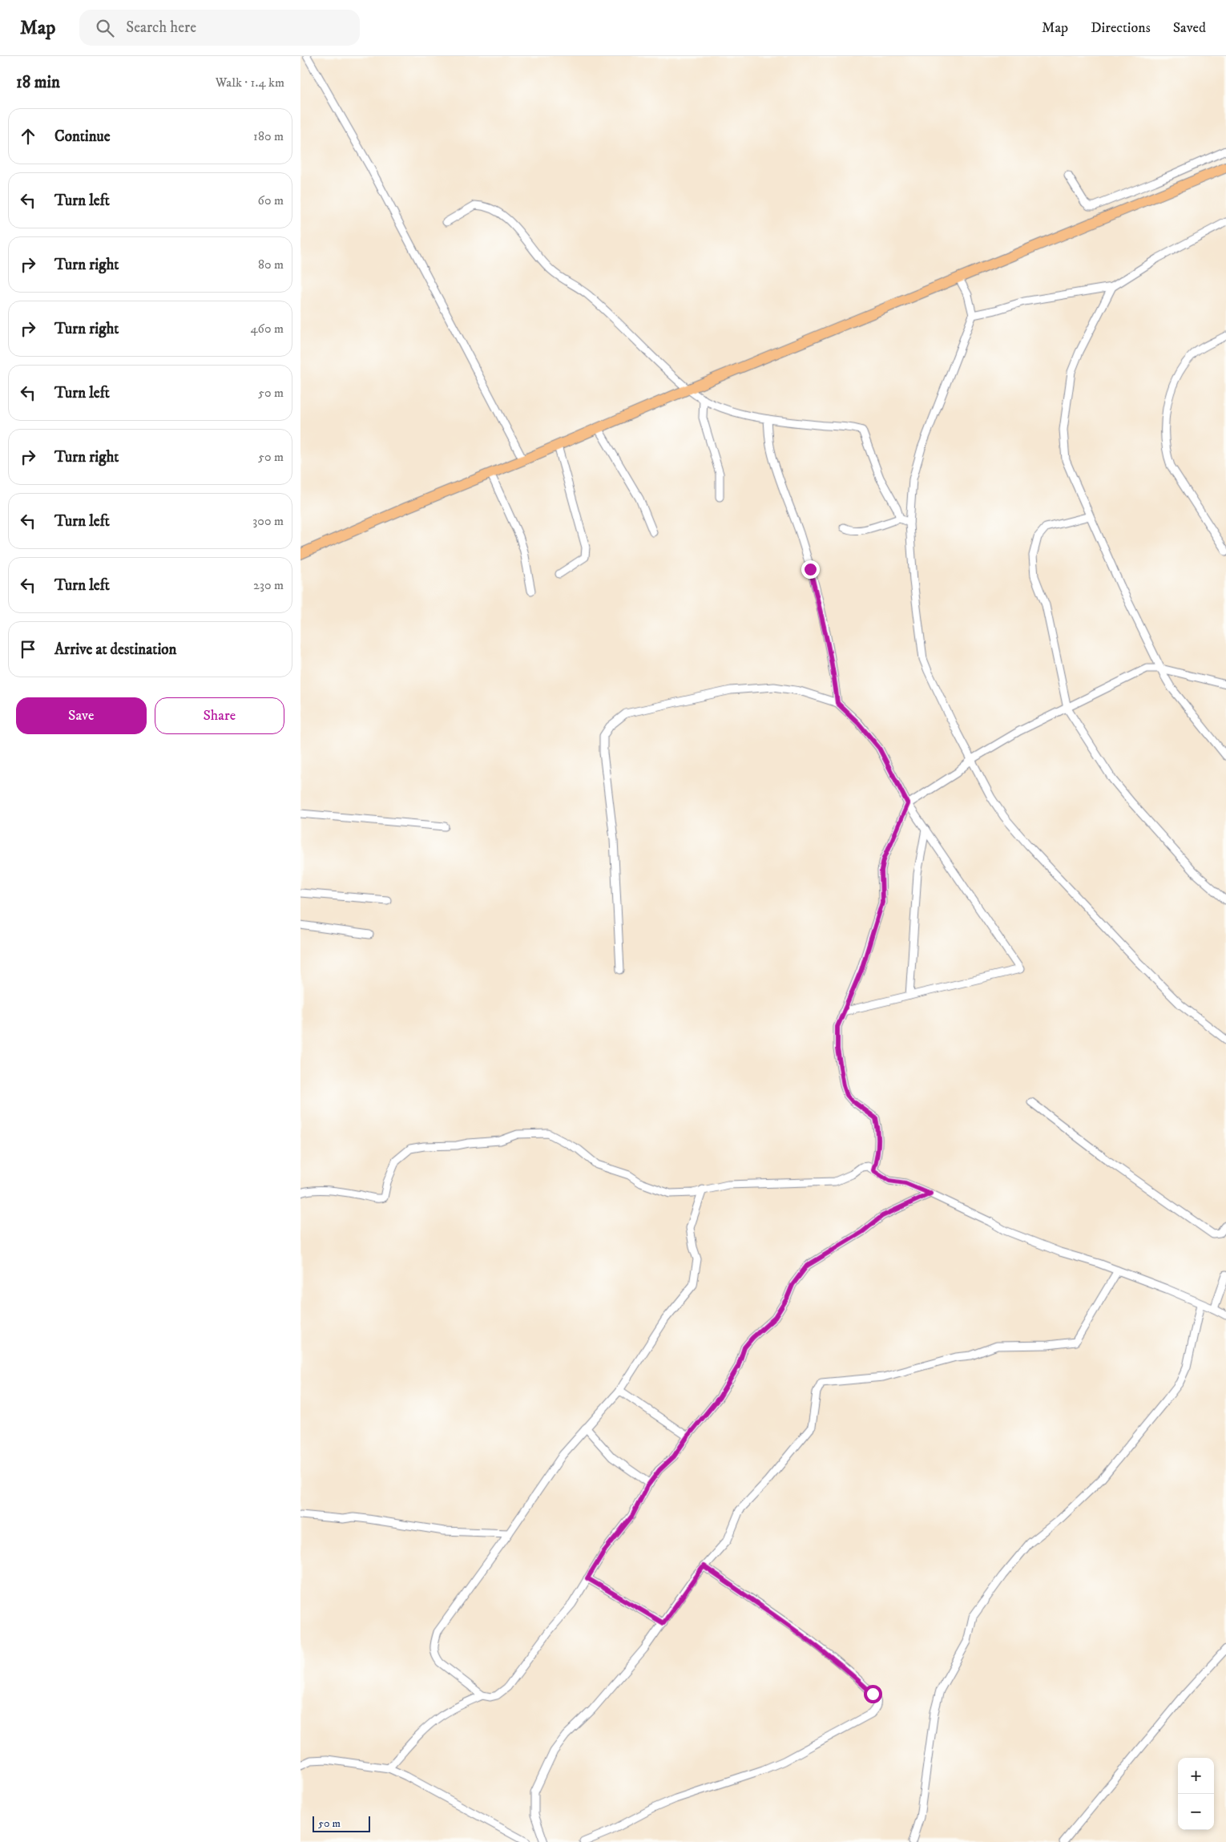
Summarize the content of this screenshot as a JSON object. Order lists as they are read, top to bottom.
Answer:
{
  "scale_bar": "50 m",
  "page": {
    "header": "Map",
    "search": "Search here",
    "nav": ["Map", "Directions", "Saved"],
    "heading": ["18 min", "Walk · 1.4 km"],
    "list": [
      ["Continue", "180 m"],
      ["Turn left", "60 m"],
      ["Turn right", "80 m"],
      ["Turn right", "460 m"],
      ["Turn left", "50 m"],
      ["Turn right", "50 m"],
      ["Turn left", "300 m"],
      ["Turn left", "230 m"],
      "Arrive at destination"
    ],
    "buttons": ["Save", "Share"],
    "map_buttons": ["+", "−"],
    "scale": "50 m"
  }
}
